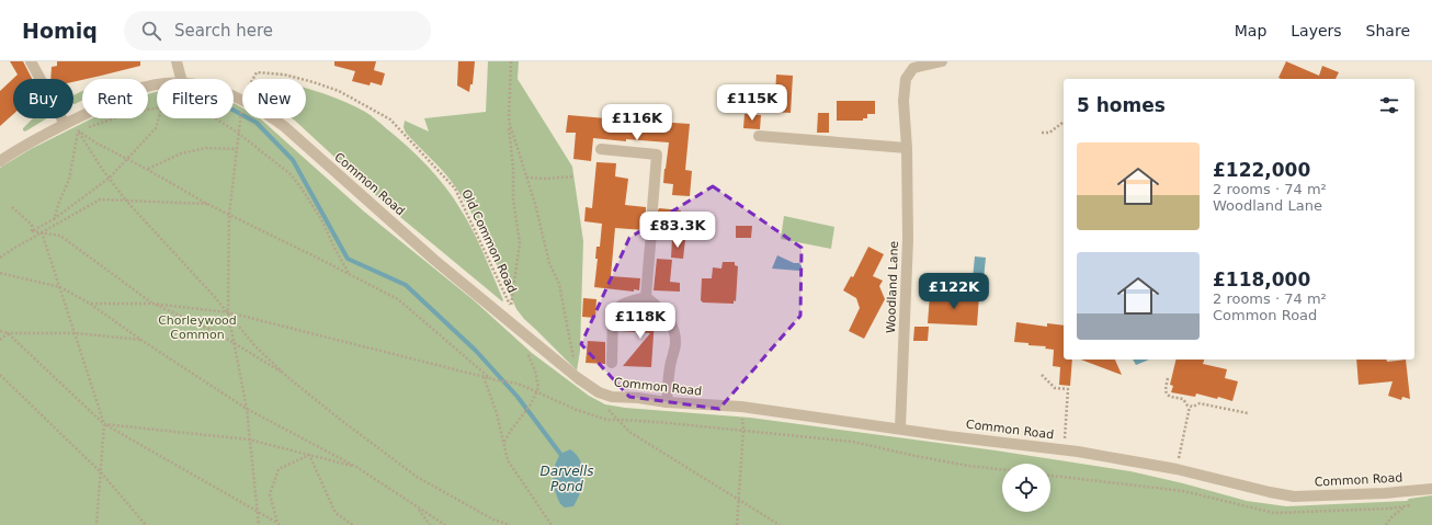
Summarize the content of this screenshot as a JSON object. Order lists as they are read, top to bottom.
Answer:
{
  "streets": {
    "street": ["Common Road", "Woodland Lane"],
    "path": ["Old Common Road"]
  },
  "crossings": [
    ["Common Road", "Woodland Lane"]
  ],
  "water": ["Darvells Pond"],
  "parks": ["Chorleywood Common"],
  "page": {
    "header": "Homiq",
    "search": "Search here",
    "nav": ["Map", "Layers", "Share"],
    "chip": [
      "Buy",
      "Rent",
      "Filters",
      "New"
    ],
    "heading": "5 homes",
    "price": [
      "£115K",
      "£116K",
      "£83.3K",
      "£122K",
      "£118K"
    ],
    "list": [
      {
        "name": "£122,000",
        "note": "2 rooms · 74 m² · Woodland Lane"
      },
      {
        "name": "£118,000",
        "note": "2 rooms · 74 m² · Common Road"
      }
    ]
  }
}
